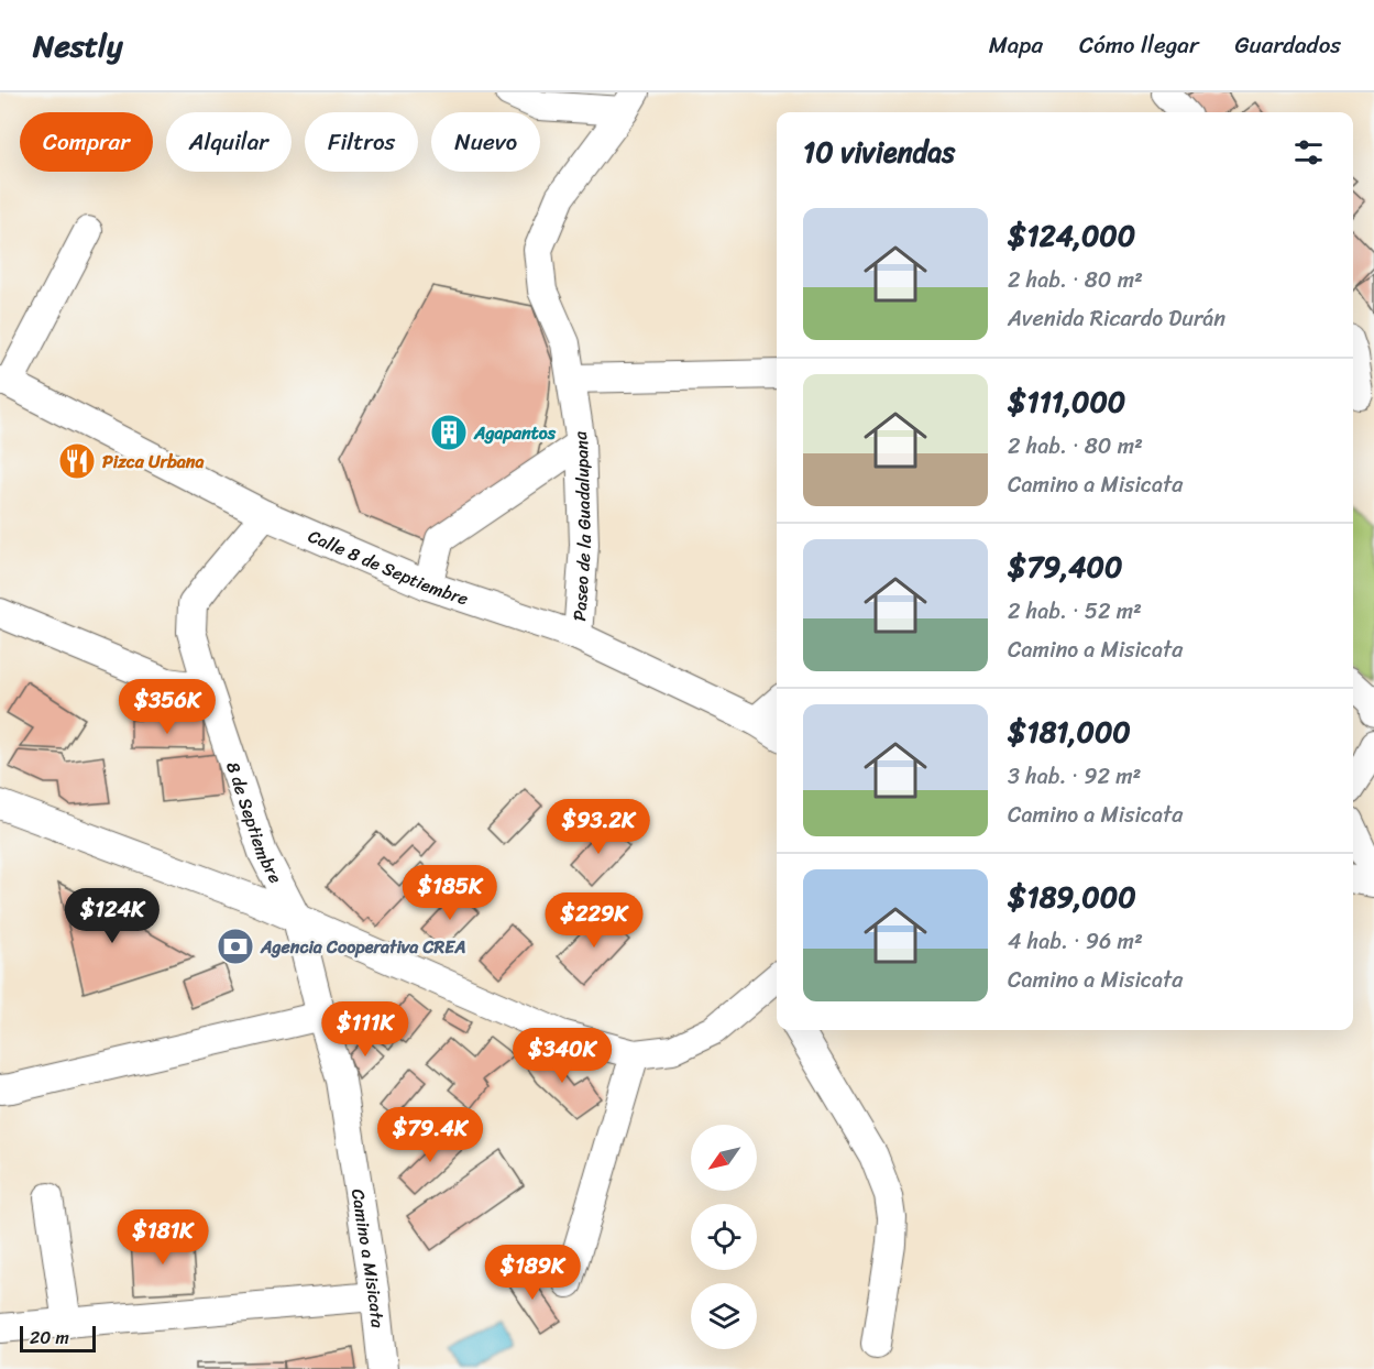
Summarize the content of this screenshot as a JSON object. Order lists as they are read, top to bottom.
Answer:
{
  "streets": {
    "street": [
      "Paseo de la Guadalupana",
      "Calle 8 de Septiembre",
      "8 de Septiembre",
      "Camino a Misicata"
    ]
  },
  "crossings": [
    ["Paseo de la Guadalupana", "Calle 8 de Septiembre"],
    ["Calle 8 de Septiembre", "8 de Septiembre"],
    ["8 de Septiembre", "Camino a Misicata"]
  ],
  "places": {
    "building": ["Agapantos"],
    "restaurant": ["Pizca Urbana"],
    "bank": ["Agencia Cooperativa CREA"]
  },
  "scale_bar": "20 m",
  "north": "bottom left",
  "page": {
    "header": "Nestly",
    "nav": ["Mapa", "Cómo llegar", "Guardados"],
    "chip": [
      "Comprar",
      "Alquilar",
      "Filtros",
      "Nuevo"
    ],
    "heading": "10 viviendas",
    "list": [
      {
        "name": "$124,000",
        "note": "2 hab. · 80 m² · Avenida Ricardo Durán"
      },
      {
        "name": "$111,000",
        "note": "2 hab. · 80 m² · Camino a Misicata"
      },
      {
        "name": "$79,400",
        "note": "2 hab. · 52 m² · Camino a Misicata"
      },
      {
        "name": "$181,000",
        "note": "3 hab. · 92 m² · Camino a Misicata"
      },
      {
        "name": "$189,000",
        "note": "4 hab. · 96 m² · Camino a Misicata"
      }
    ],
    "price": [
      "$356K",
      "$93.2K",
      "$185K",
      "$124K",
      "$229K",
      "$111K",
      "$340K",
      "$79.4K",
      "$181K",
      "$189K"
    ],
    "scale": "20 m"
  }
}
